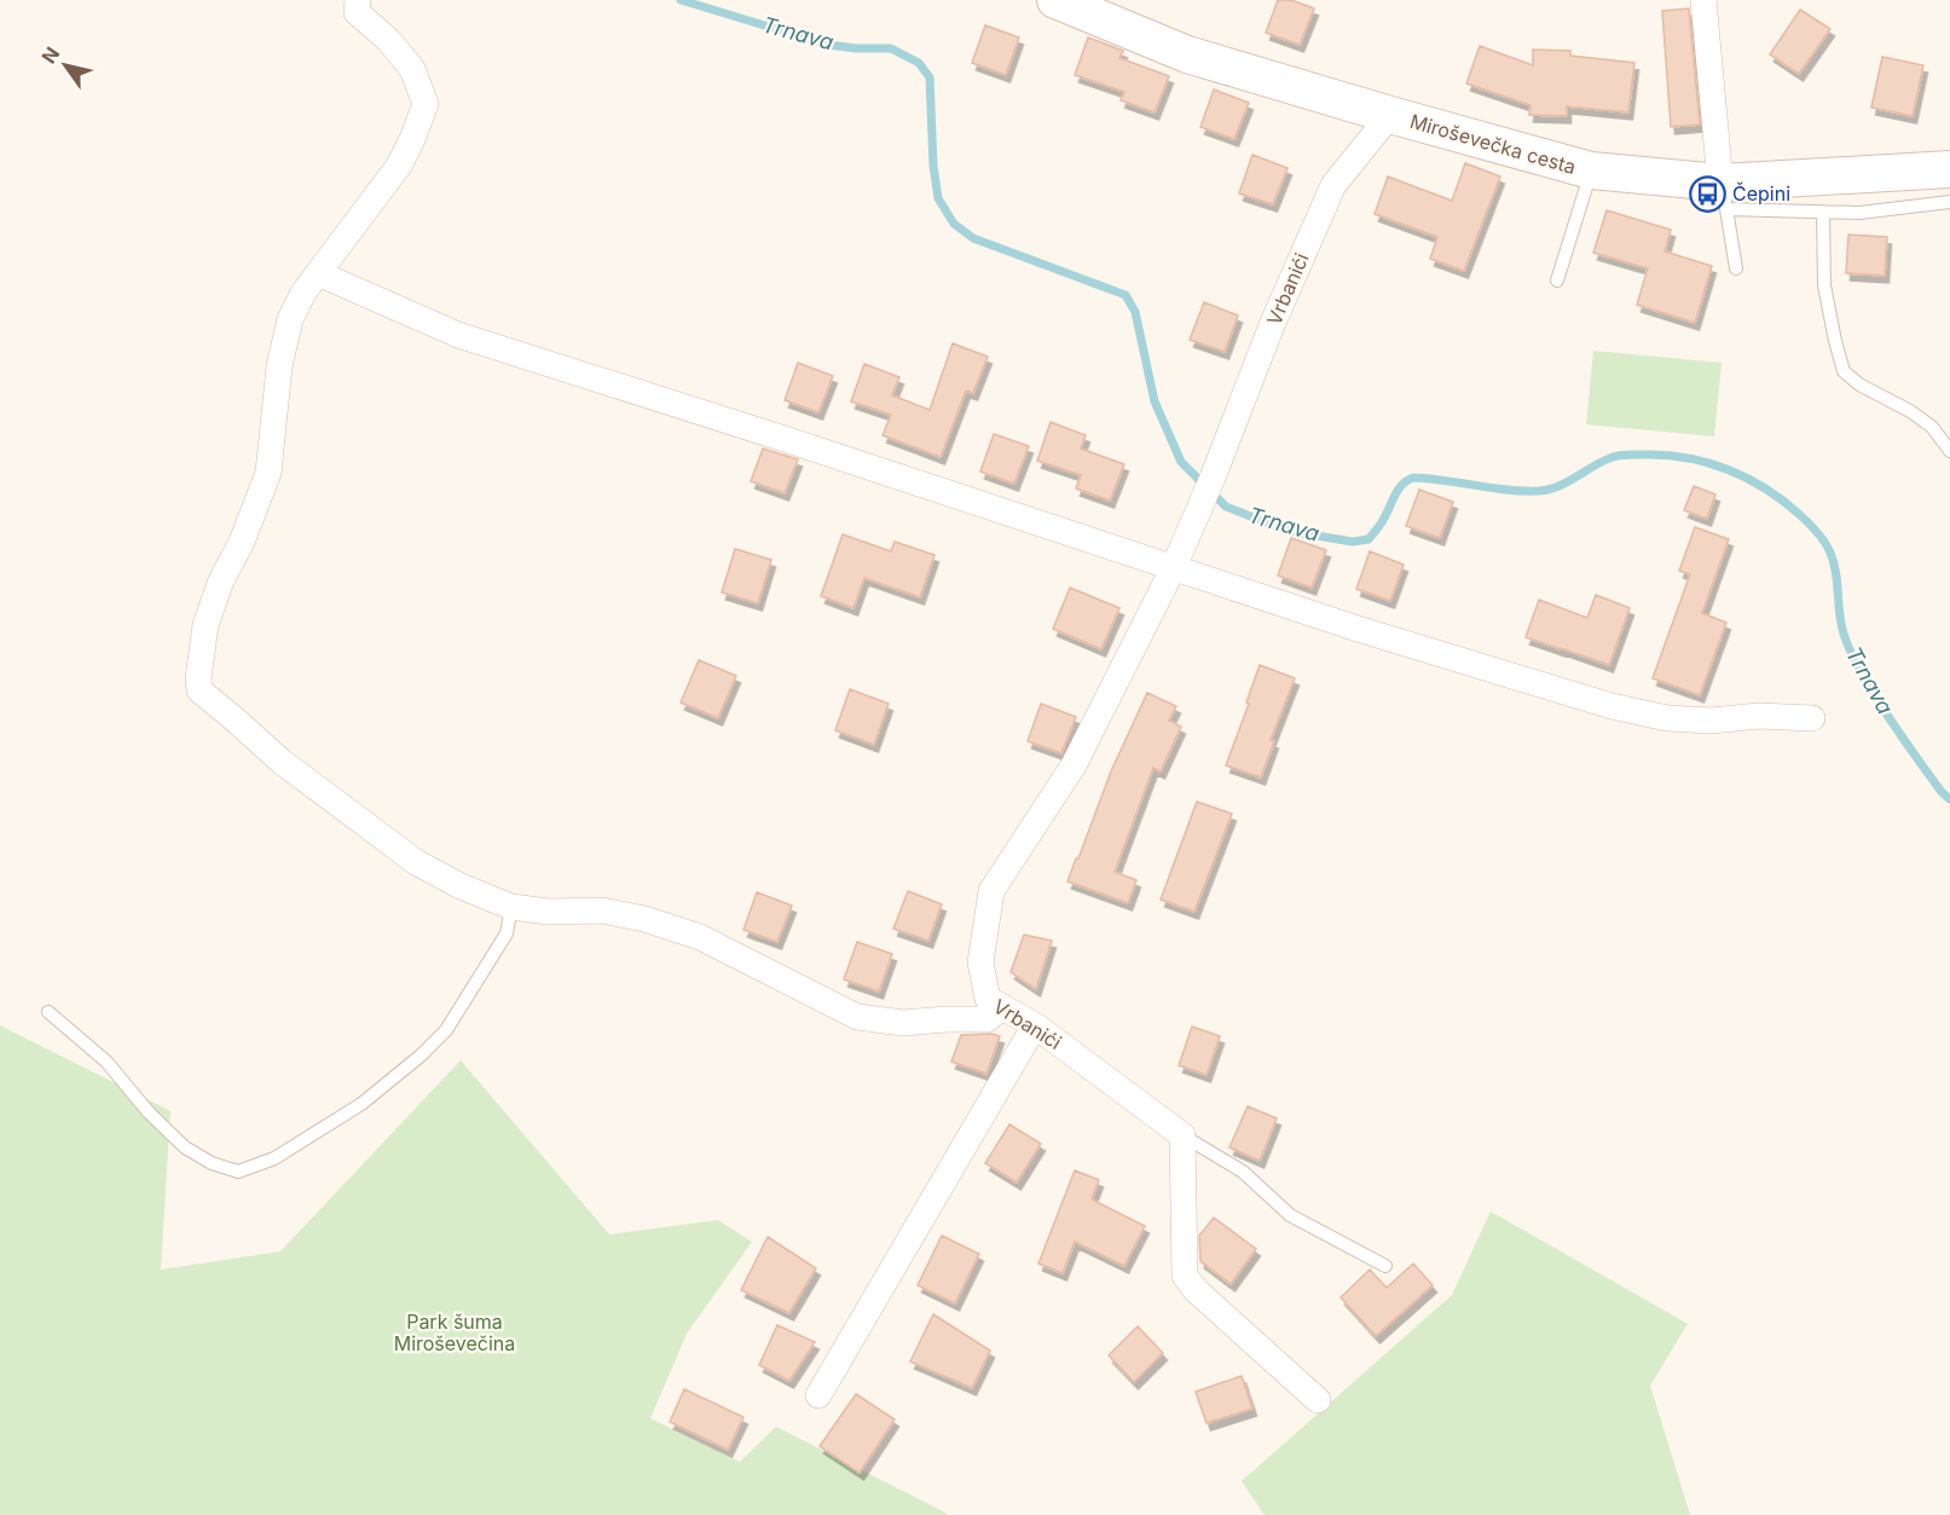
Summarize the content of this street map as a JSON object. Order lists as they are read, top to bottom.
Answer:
{
  "streets": {
    "main road": ["Miroševečka cesta"],
    "street": ["Vrbanići"]
  },
  "crossings": [
    ["Miroševečka cesta", "Vrbanići"]
  ],
  "water": ["Trnava"],
  "parks": ["Park šuma Miroševečina"],
  "places": {
    "bus stop": ["Čepini"]
  },
  "north": "top left"
}
